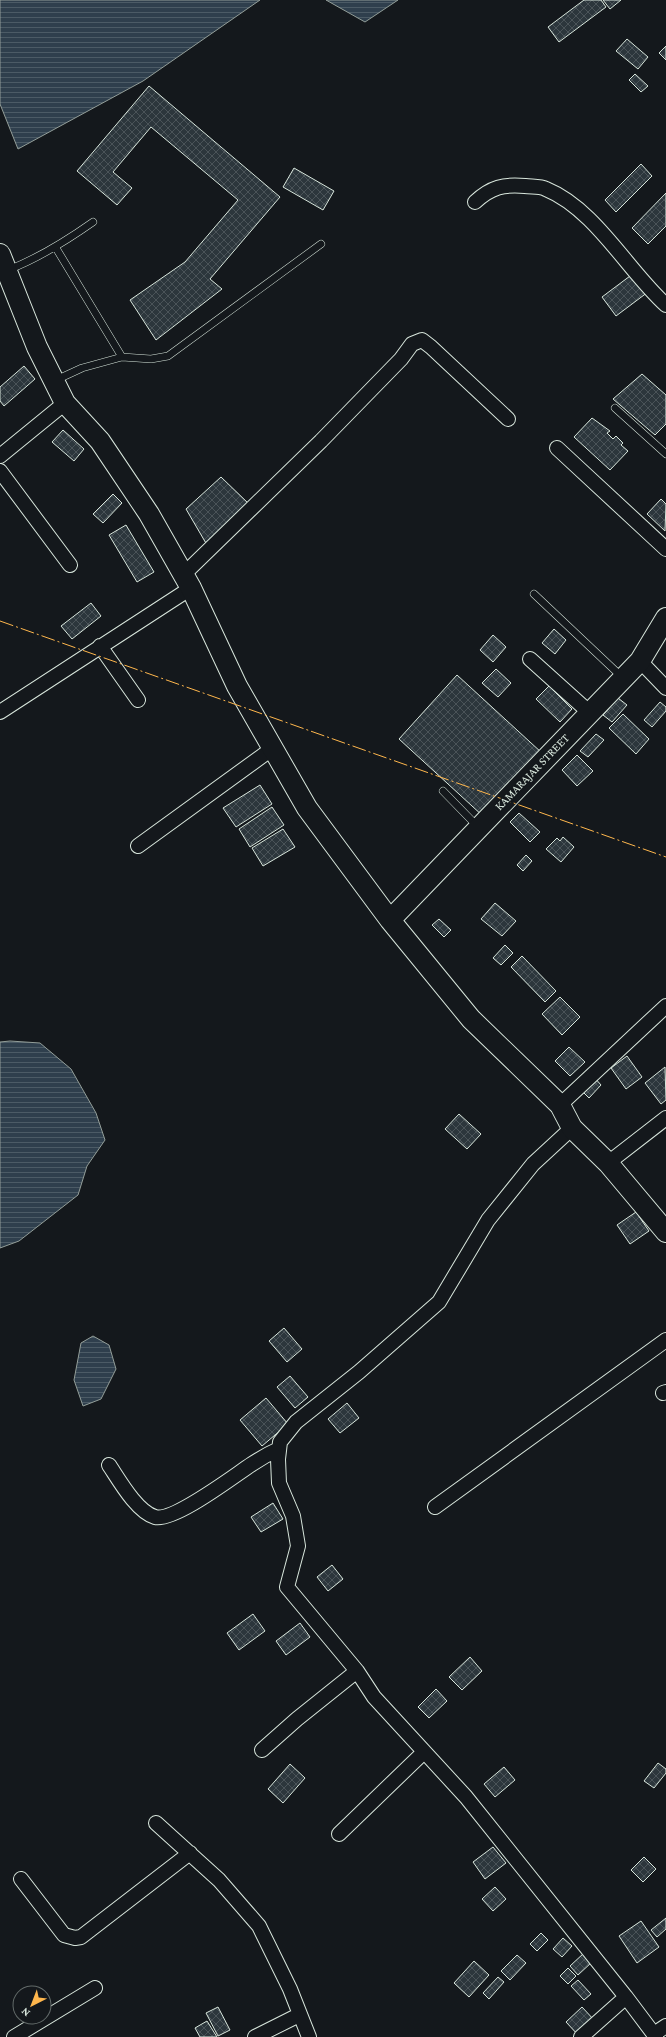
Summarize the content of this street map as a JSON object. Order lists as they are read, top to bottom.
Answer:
{
  "streets": {
    "street": ["KAMARAJAR STREET"]
  },
  "north": "bottom left"
}
